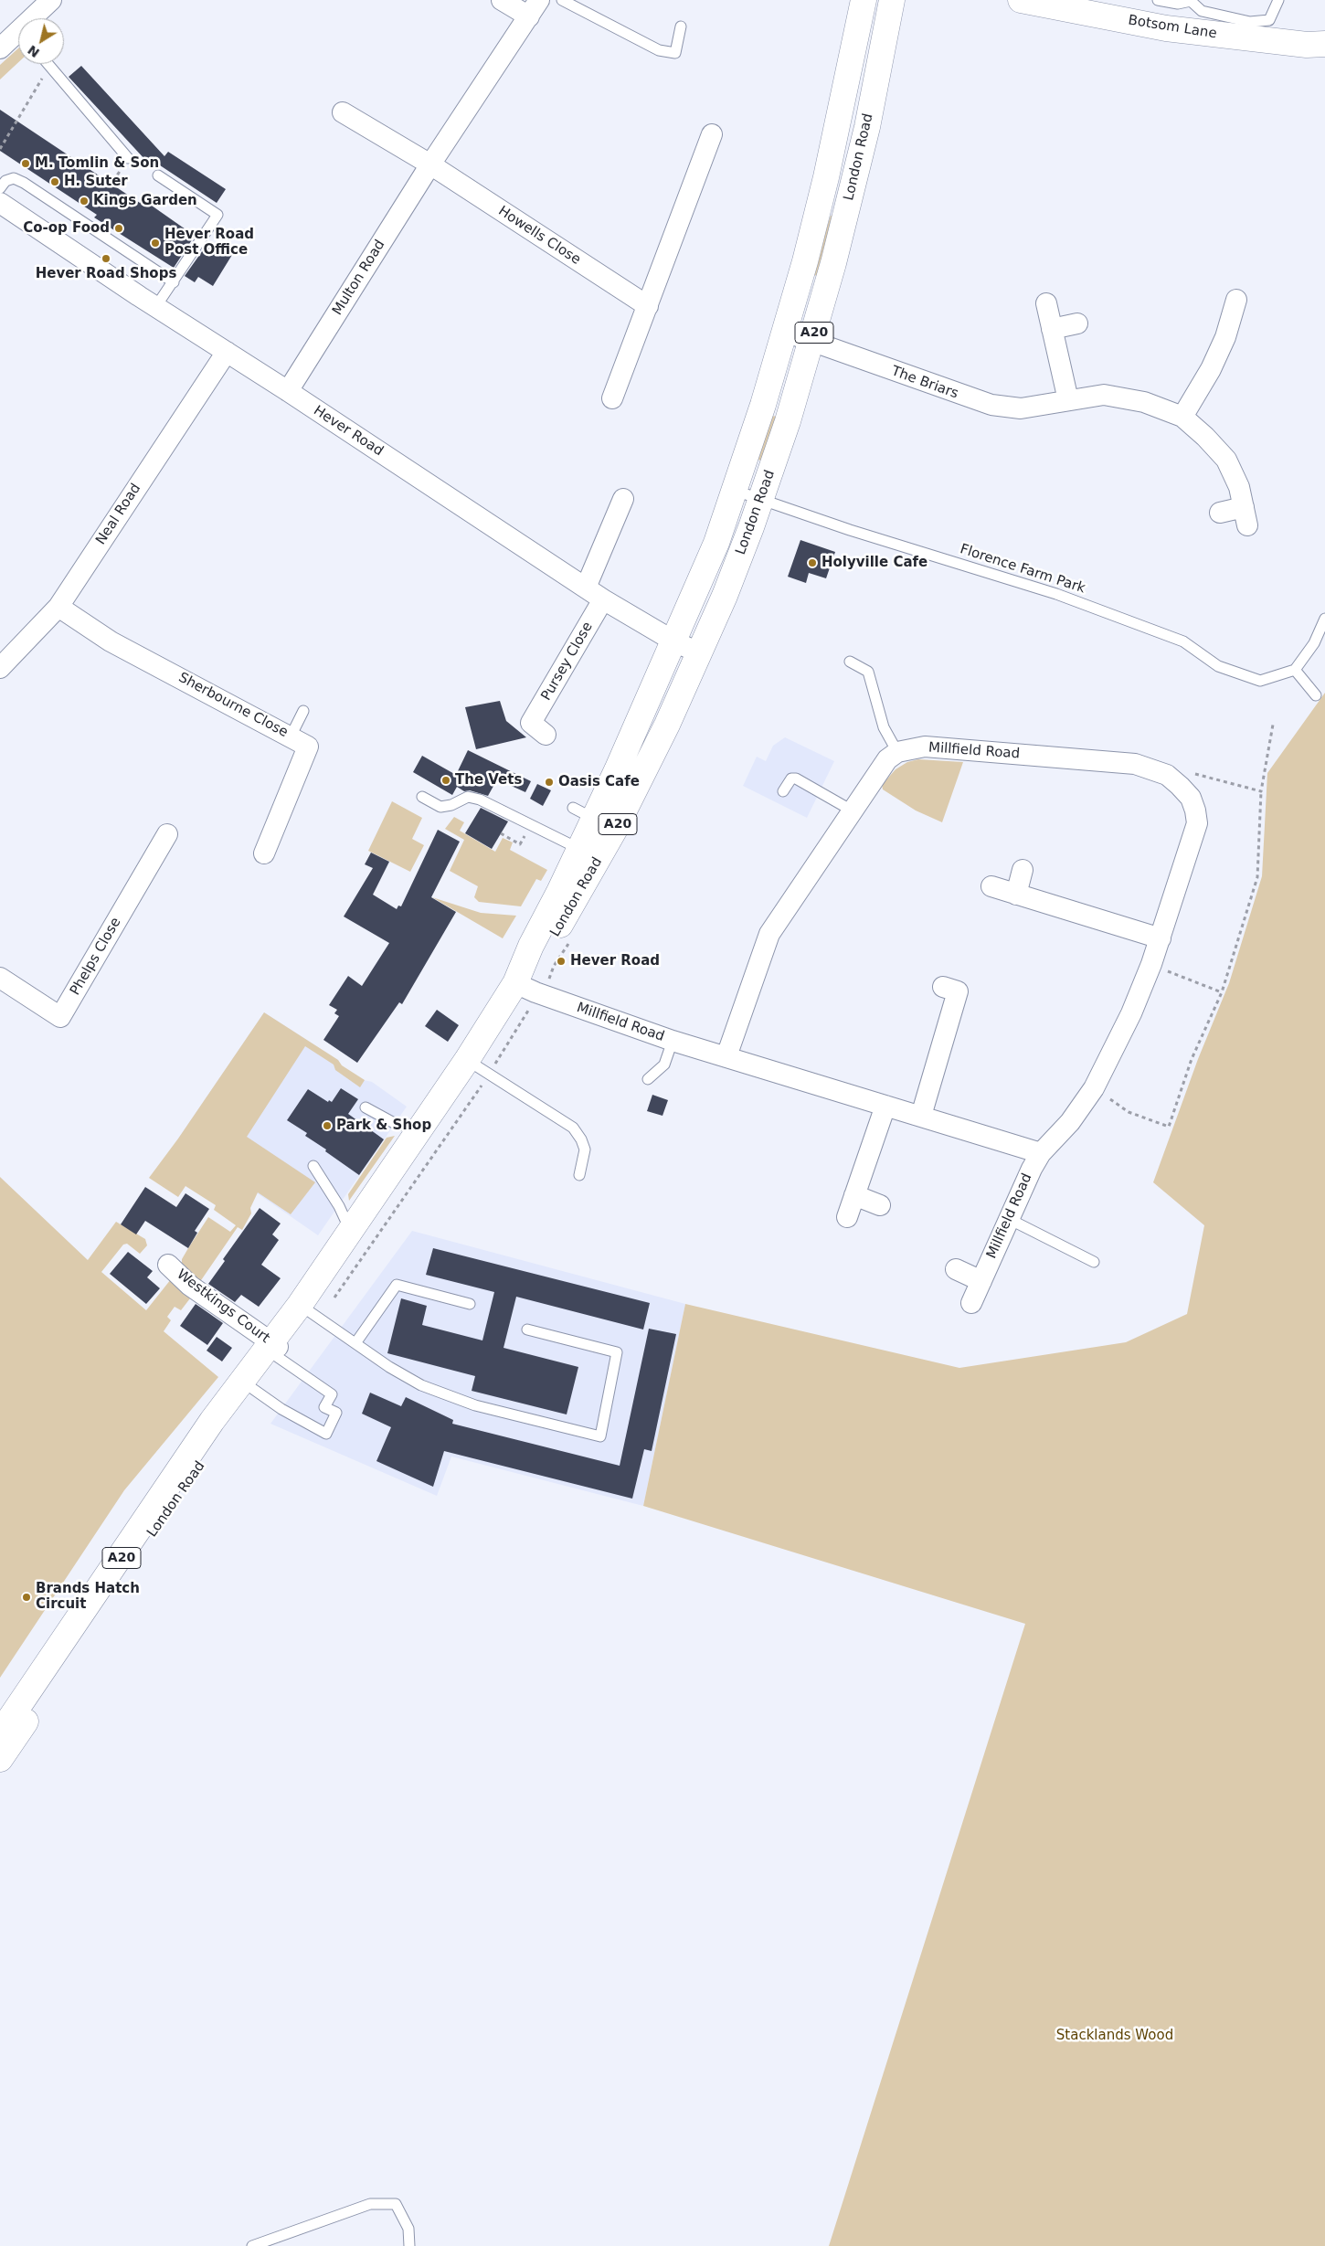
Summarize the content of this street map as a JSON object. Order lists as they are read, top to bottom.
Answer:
{
  "streets": {
    "main road": ["Botsom Lane", "London Road", "A20"],
    "street": [
      "Howells Close",
      "Multon Road",
      "The Briars",
      "Hever Road",
      "Neal Road",
      "Pursey Close",
      "Sherbourne Close",
      "Millfield Road",
      "Phelps Close",
      "Westkings Court"
    ],
    "lane": ["Florence Farm Park"]
  },
  "crossings": [
    ["London Road", "The Briars"],
    ["London Road", "Hever Road"],
    ["London Road", "Florence Farm Park"],
    ["London Road", "Millfield Road"],
    ["London Road", "Westkings Court"],
    ["Howells Close", "Multon Road"],
    ["Multon Road", "Hever Road"],
    ["Hever Road", "Neal Road"],
    ["Hever Road", "Pursey Close"],
    ["Neal Road", "Sherbourne Close"]
  ],
  "parks": ["Stacklands Wood"],
  "places": [
    "M. Tomlin & Son",
    "H. Suter",
    "Kings Garden",
    "Co-op Food",
    "Hever Road Post Office",
    "Hever Road Shops",
    "Holyville Cafe",
    "The Vets",
    "Oasis Cafe",
    "Hever Road",
    "Park & Shop",
    "Brands Hatch Circuit"
  ],
  "north": "bottom left"
}
